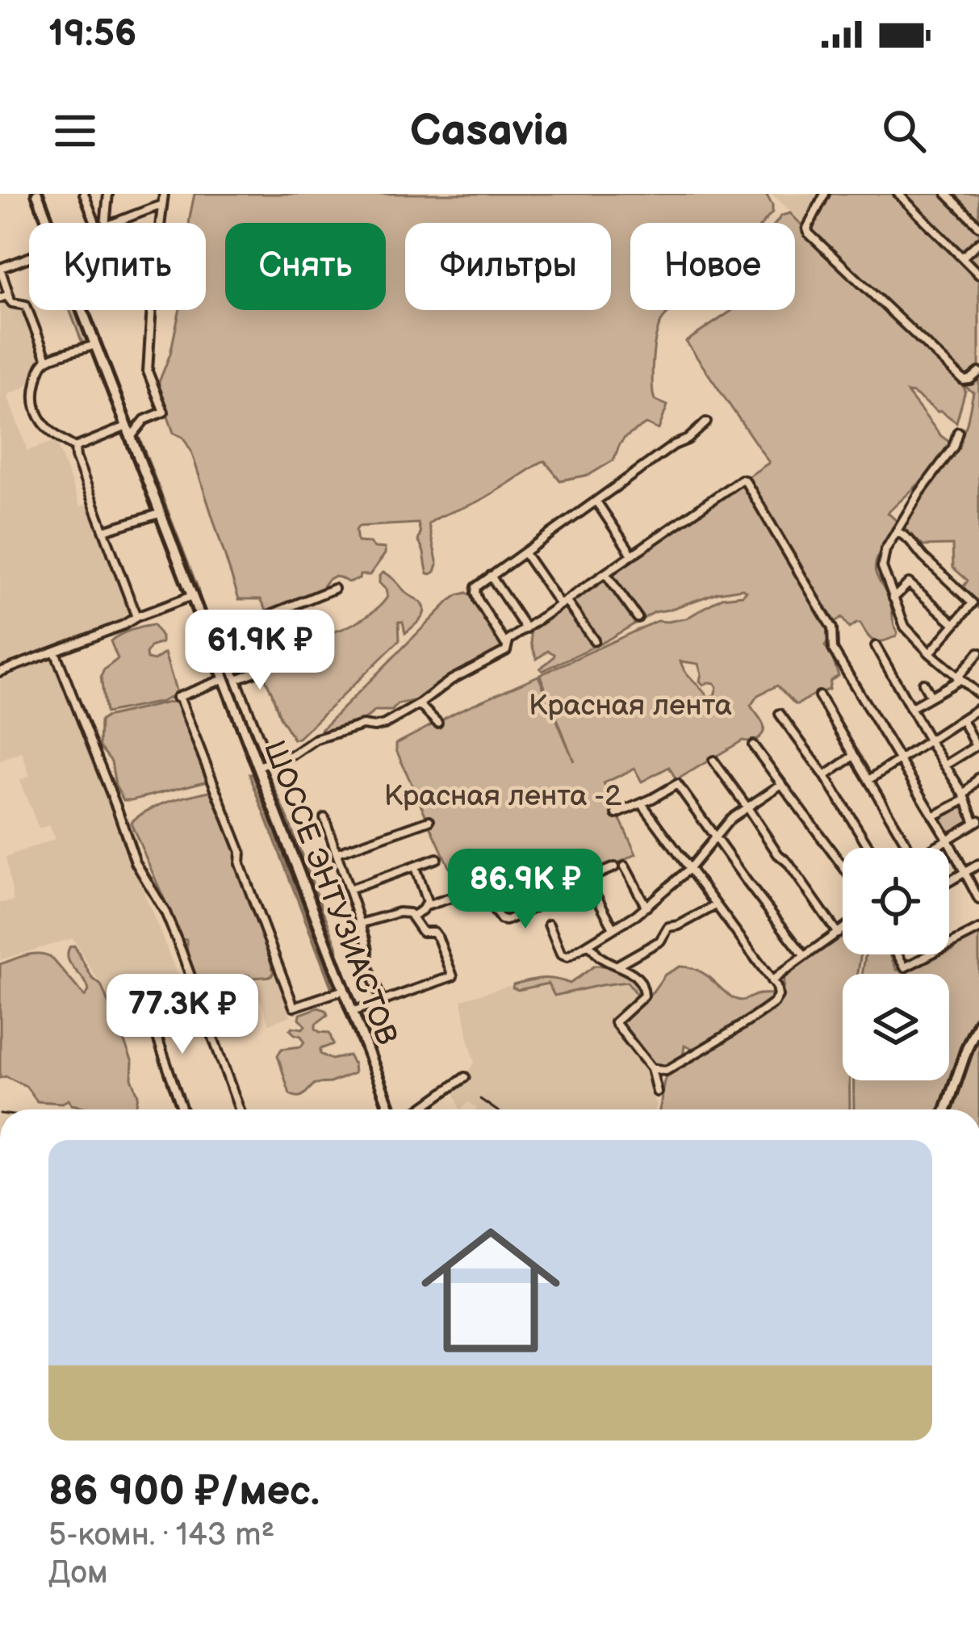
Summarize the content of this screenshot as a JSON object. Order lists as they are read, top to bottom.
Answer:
{
  "streets": {
    "main road": ["ШОССЕ ЭНТУЗИАСТОВ"]
  },
  "parks": ["Красная лента", "Красная лента -2"],
  "page": {
    "status": "19:56",
    "header": "Casavia",
    "chip": [
      "Купить",
      "Снять",
      "Фильтры",
      "Новое"
    ],
    "price": ["61.9K ₽", "86.9K ₽", "77.3K ₽"],
    "list": [
      {
        "name": "86 900 ₽/мес.",
        "note": "5-комн. · 143 m² · Дом"
      }
    ]
  }
}
